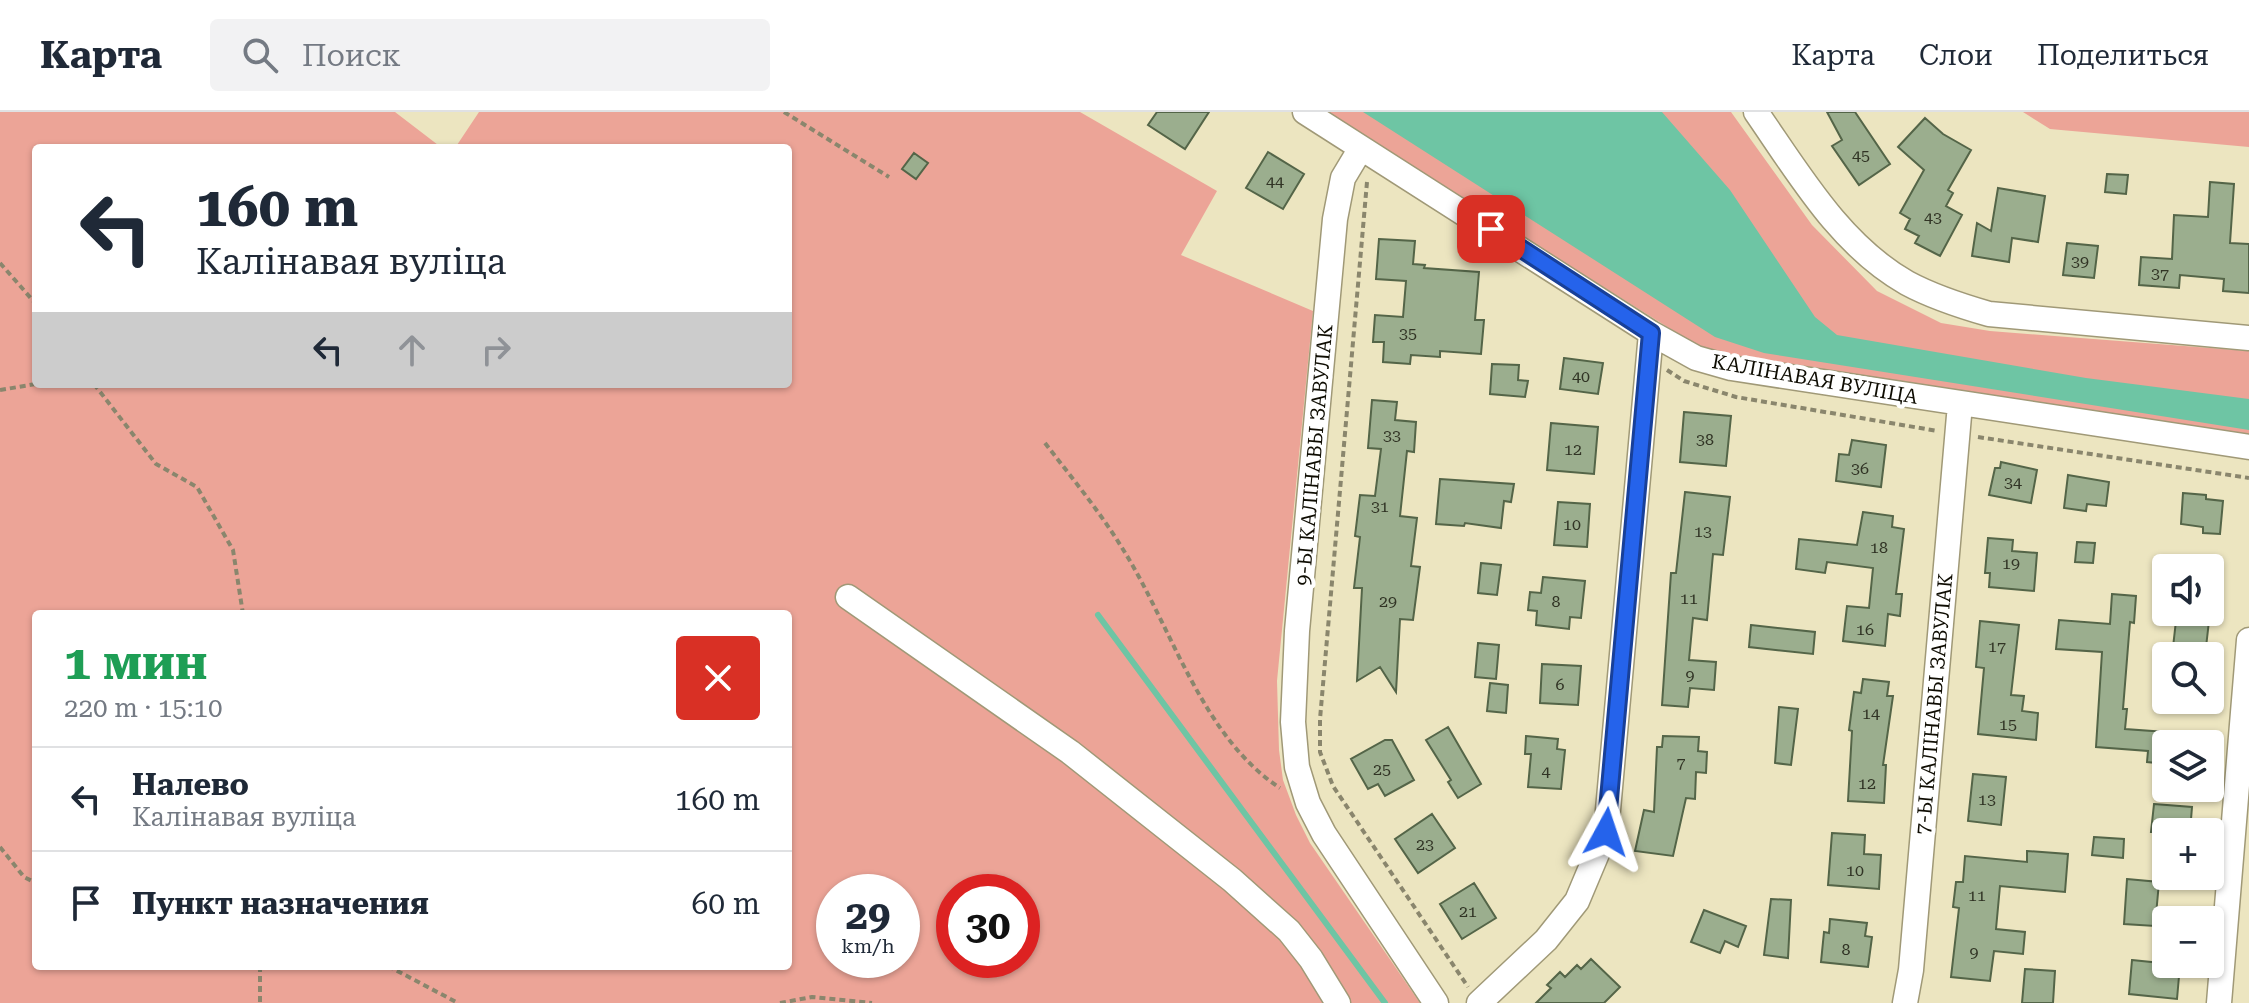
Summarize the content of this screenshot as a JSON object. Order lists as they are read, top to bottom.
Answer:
{
  "streets": {
    "street": ["КАЛІНАВАЯ ВУЛІЦА", "9-Ы КАЛІНАВЫ ЗАВУЛАК", "7-Ы КАЛІНАВЫ ЗАВУЛАК"]
  },
  "crossings": [
    ["КАЛІНАВАЯ ВУЛІЦА", "9-Ы КАЛІНАВЫ ЗАВУЛАК"],
    ["КАЛІНАВАЯ ВУЛІЦА", "7-Ы КАЛІНАВЫ ЗАВУЛАК"]
  ],
  "house_numbers": [
    "45",
    "44",
    "43",
    "39",
    "37",
    "35",
    "40",
    "33",
    "38",
    "12",
    "36",
    "34",
    "31",
    "10",
    "13",
    "18",
    "19",
    "11",
    "29",
    "8",
    "16",
    "17",
    "9",
    "6",
    "14",
    "15",
    "7",
    "25",
    "4",
    "12",
    "13",
    "23",
    "10",
    "11",
    "21",
    "8",
    "9"
  ],
  "page": {
    "header": "Карта",
    "search": "Поиск",
    "nav": ["Карта", "Слои", "Поделиться"],
    "turn": ["160 m", "Калінавая вуліца"],
    "map_buttons": ["+", "−"],
    "heading": ["1 мин", "220 m · 15:10"],
    "list": [
      {
        "name": "Налево",
        "note": "Калінавая вуліца",
        "value": "160 m"
      },
      {
        "name": "Пункт назначения",
        "value": "60 m"
      }
    ],
    "speed": "29 km/h",
    "limit": "30"
  }
}
